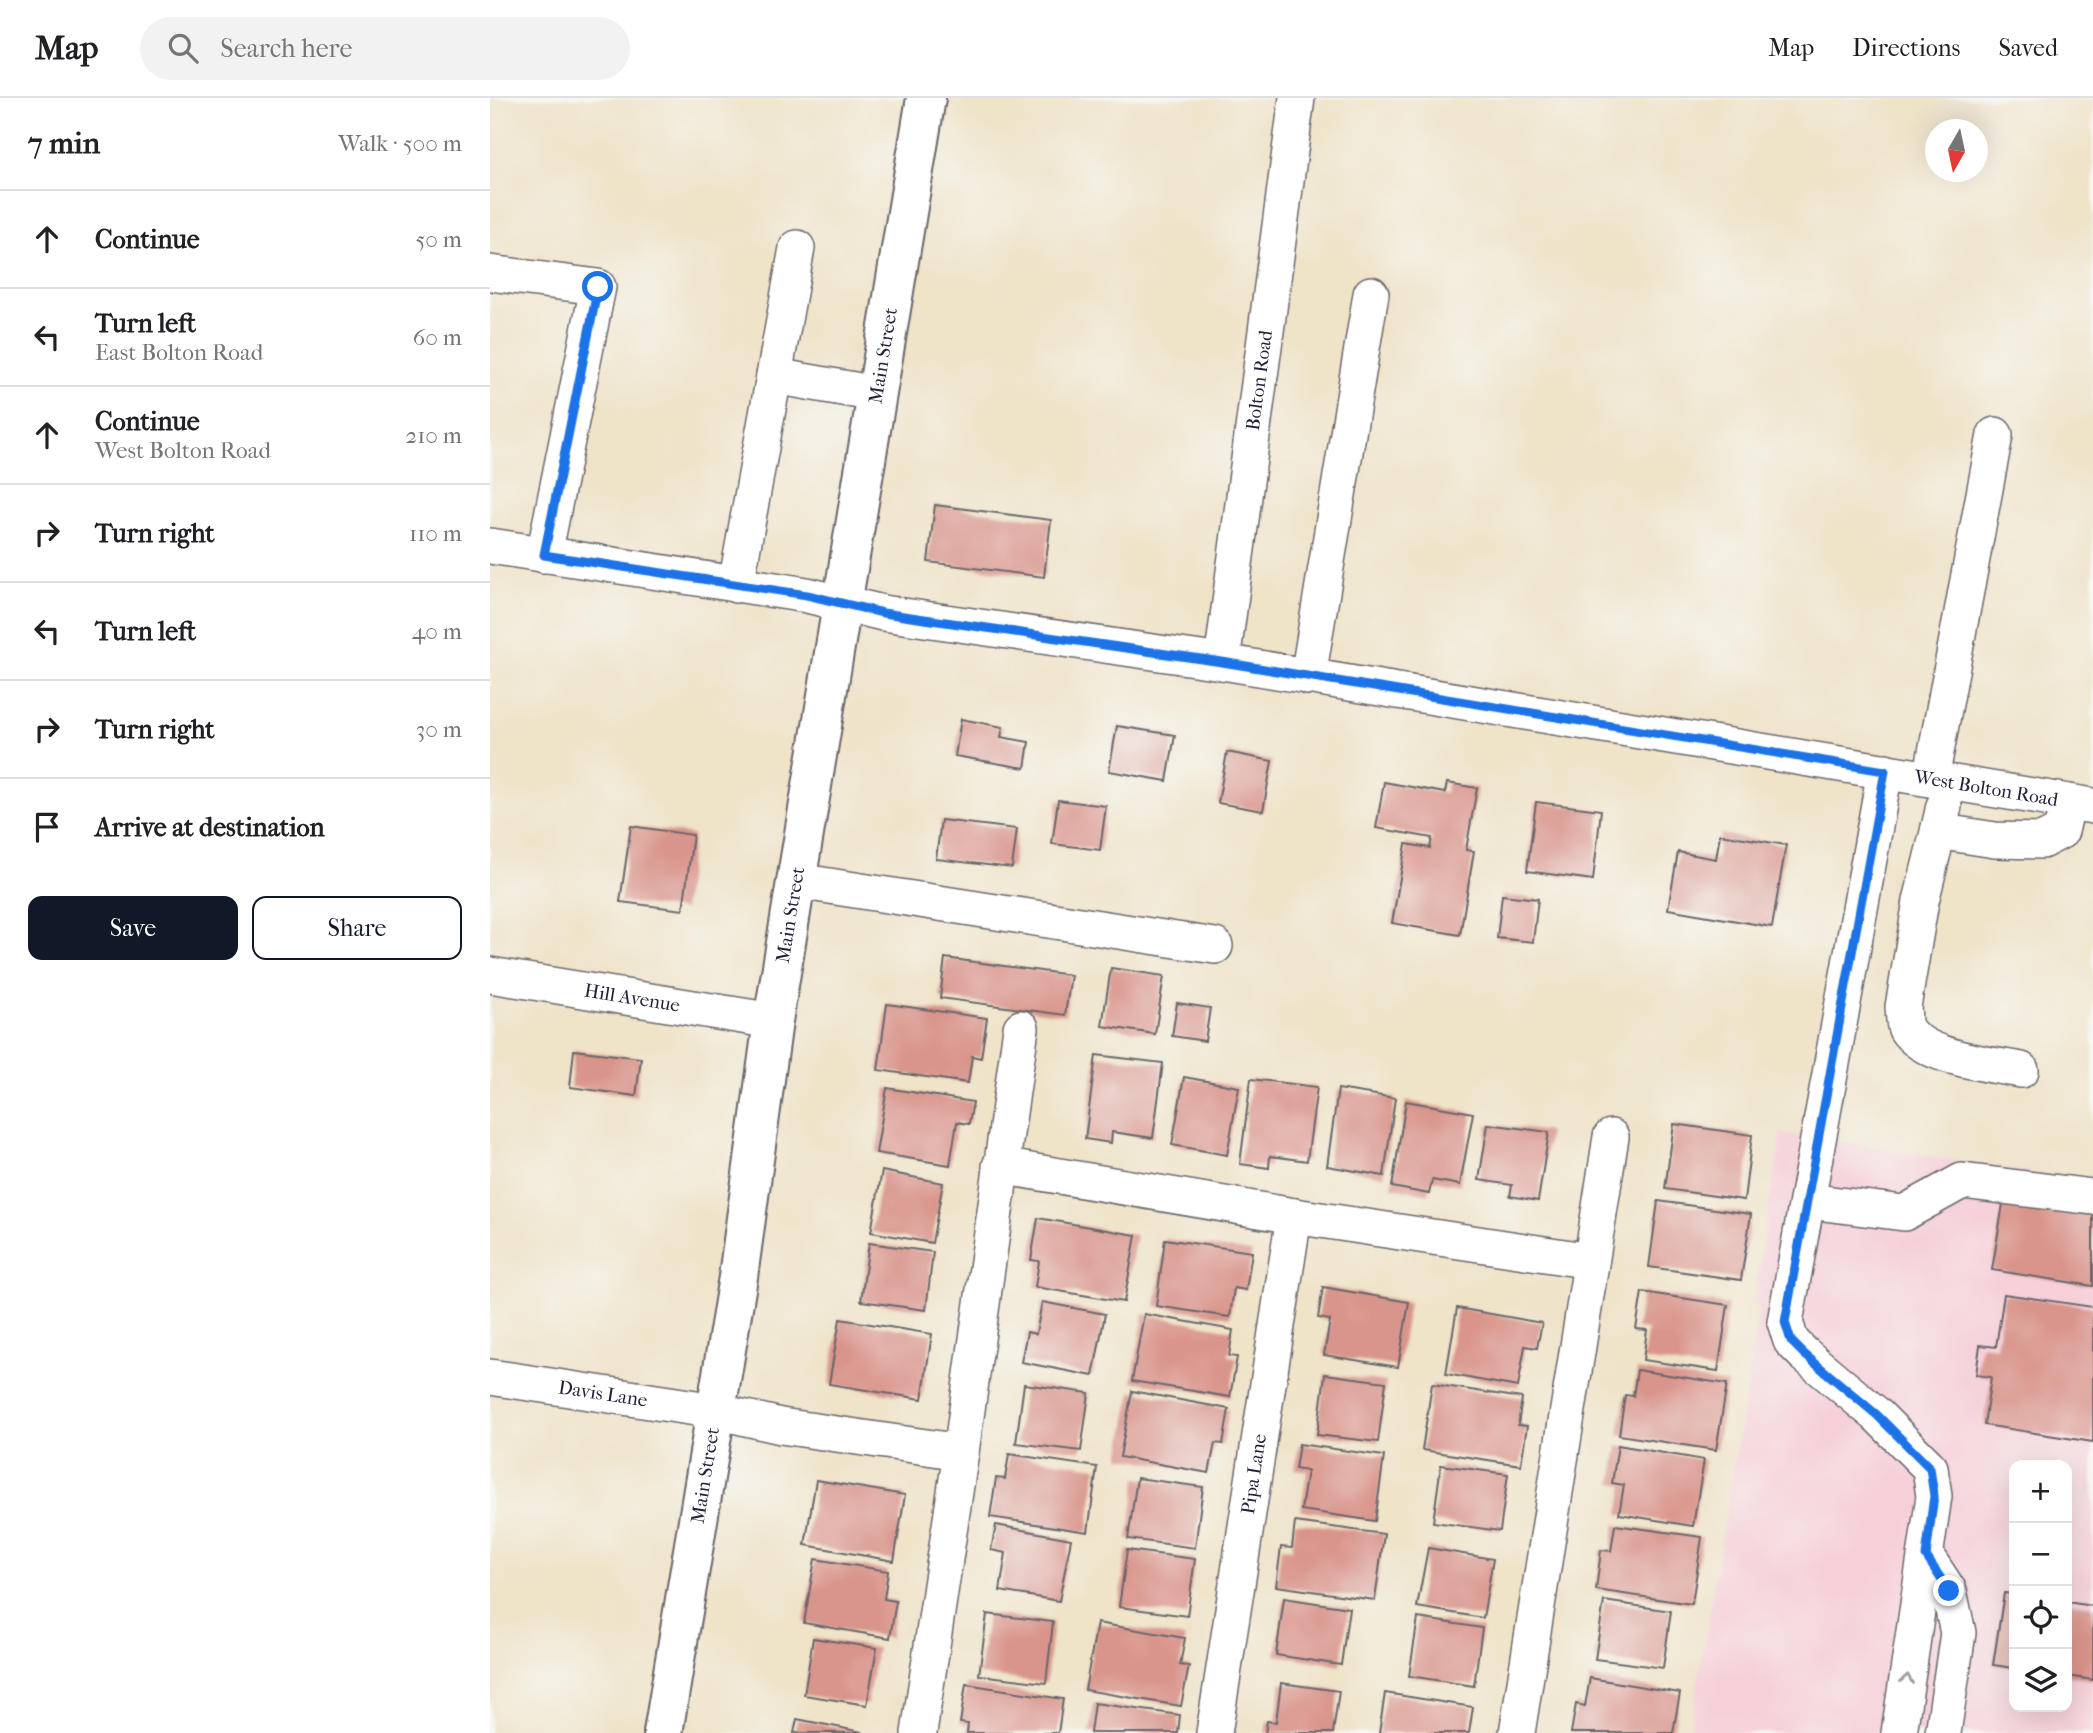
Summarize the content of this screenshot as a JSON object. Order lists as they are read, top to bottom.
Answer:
{
  "streets": {
    "main road": ["Main Street"],
    "street": [
      "Bolton Road",
      "West Bolton Road",
      "Hill Avenue",
      "Davis Lane",
      "Pipa Lane"
    ]
  },
  "crossings": [
    ["Main Street", "West Bolton Road"],
    ["Main Street", "Hill Avenue"],
    ["Main Street", "Davis Lane"],
    ["Bolton Road", "West Bolton Road"]
  ],
  "north": "bottom",
  "page": {
    "header": "Map",
    "search": "Search here",
    "nav": ["Map", "Directions", "Saved"],
    "heading": ["7 min", "Walk · 500 m"],
    "list": [
      ["Continue", "50 m"],
      ["Turn left", "East Bolton Road", "60 m"],
      ["Continue", "West Bolton Road", "210 m"],
      ["Turn right", "110 m"],
      ["Turn left", "40 m"],
      ["Turn right", "30 m"],
      "Arrive at destination"
    ],
    "buttons": ["Save", "Share"],
    "map_buttons": ["+", "−"]
  }
}
